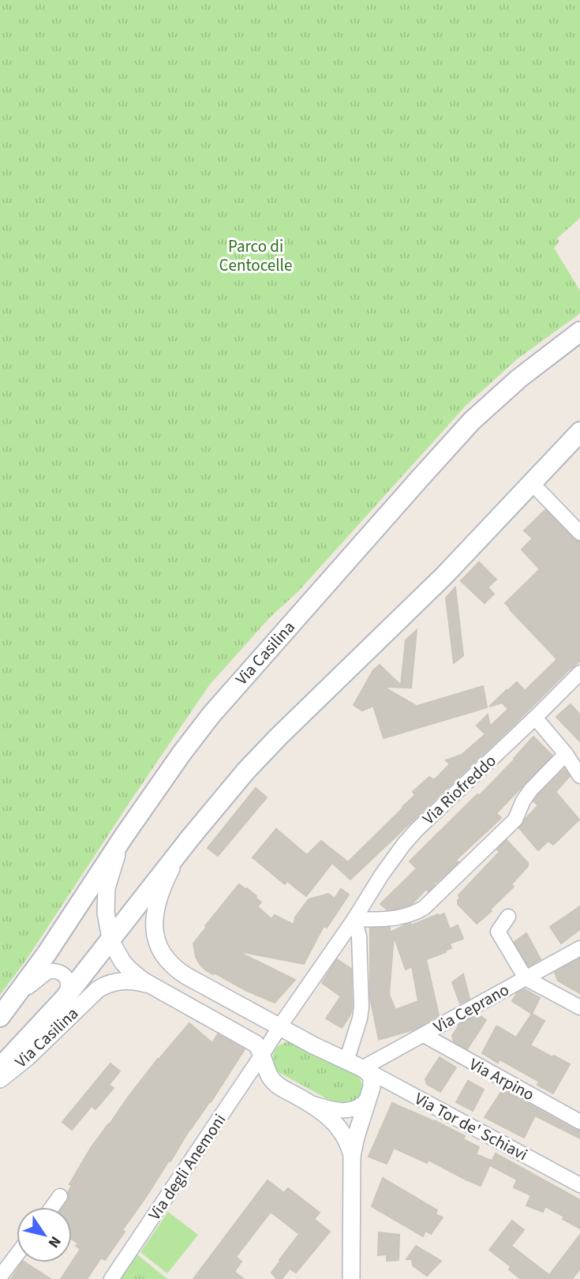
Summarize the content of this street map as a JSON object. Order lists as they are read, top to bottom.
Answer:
{
  "streets": {
    "main road": ["Via Casilina"],
    "street": [
      "Via Riofreddo",
      "Via Ceprano",
      "Via Arpino",
      "Via Tor de' Schiavi",
      "Via degli Anemoni"
    ]
  },
  "crossings": [
    ["Via Riofreddo", "Via degli Anemoni"],
    ["Via Ceprano", "Via Arpino"],
    ["Via Ceprano", "Via Tor de' Schiavi"]
  ],
  "parks": ["Parco di Centocelle"],
  "north": "bottom right"
}
